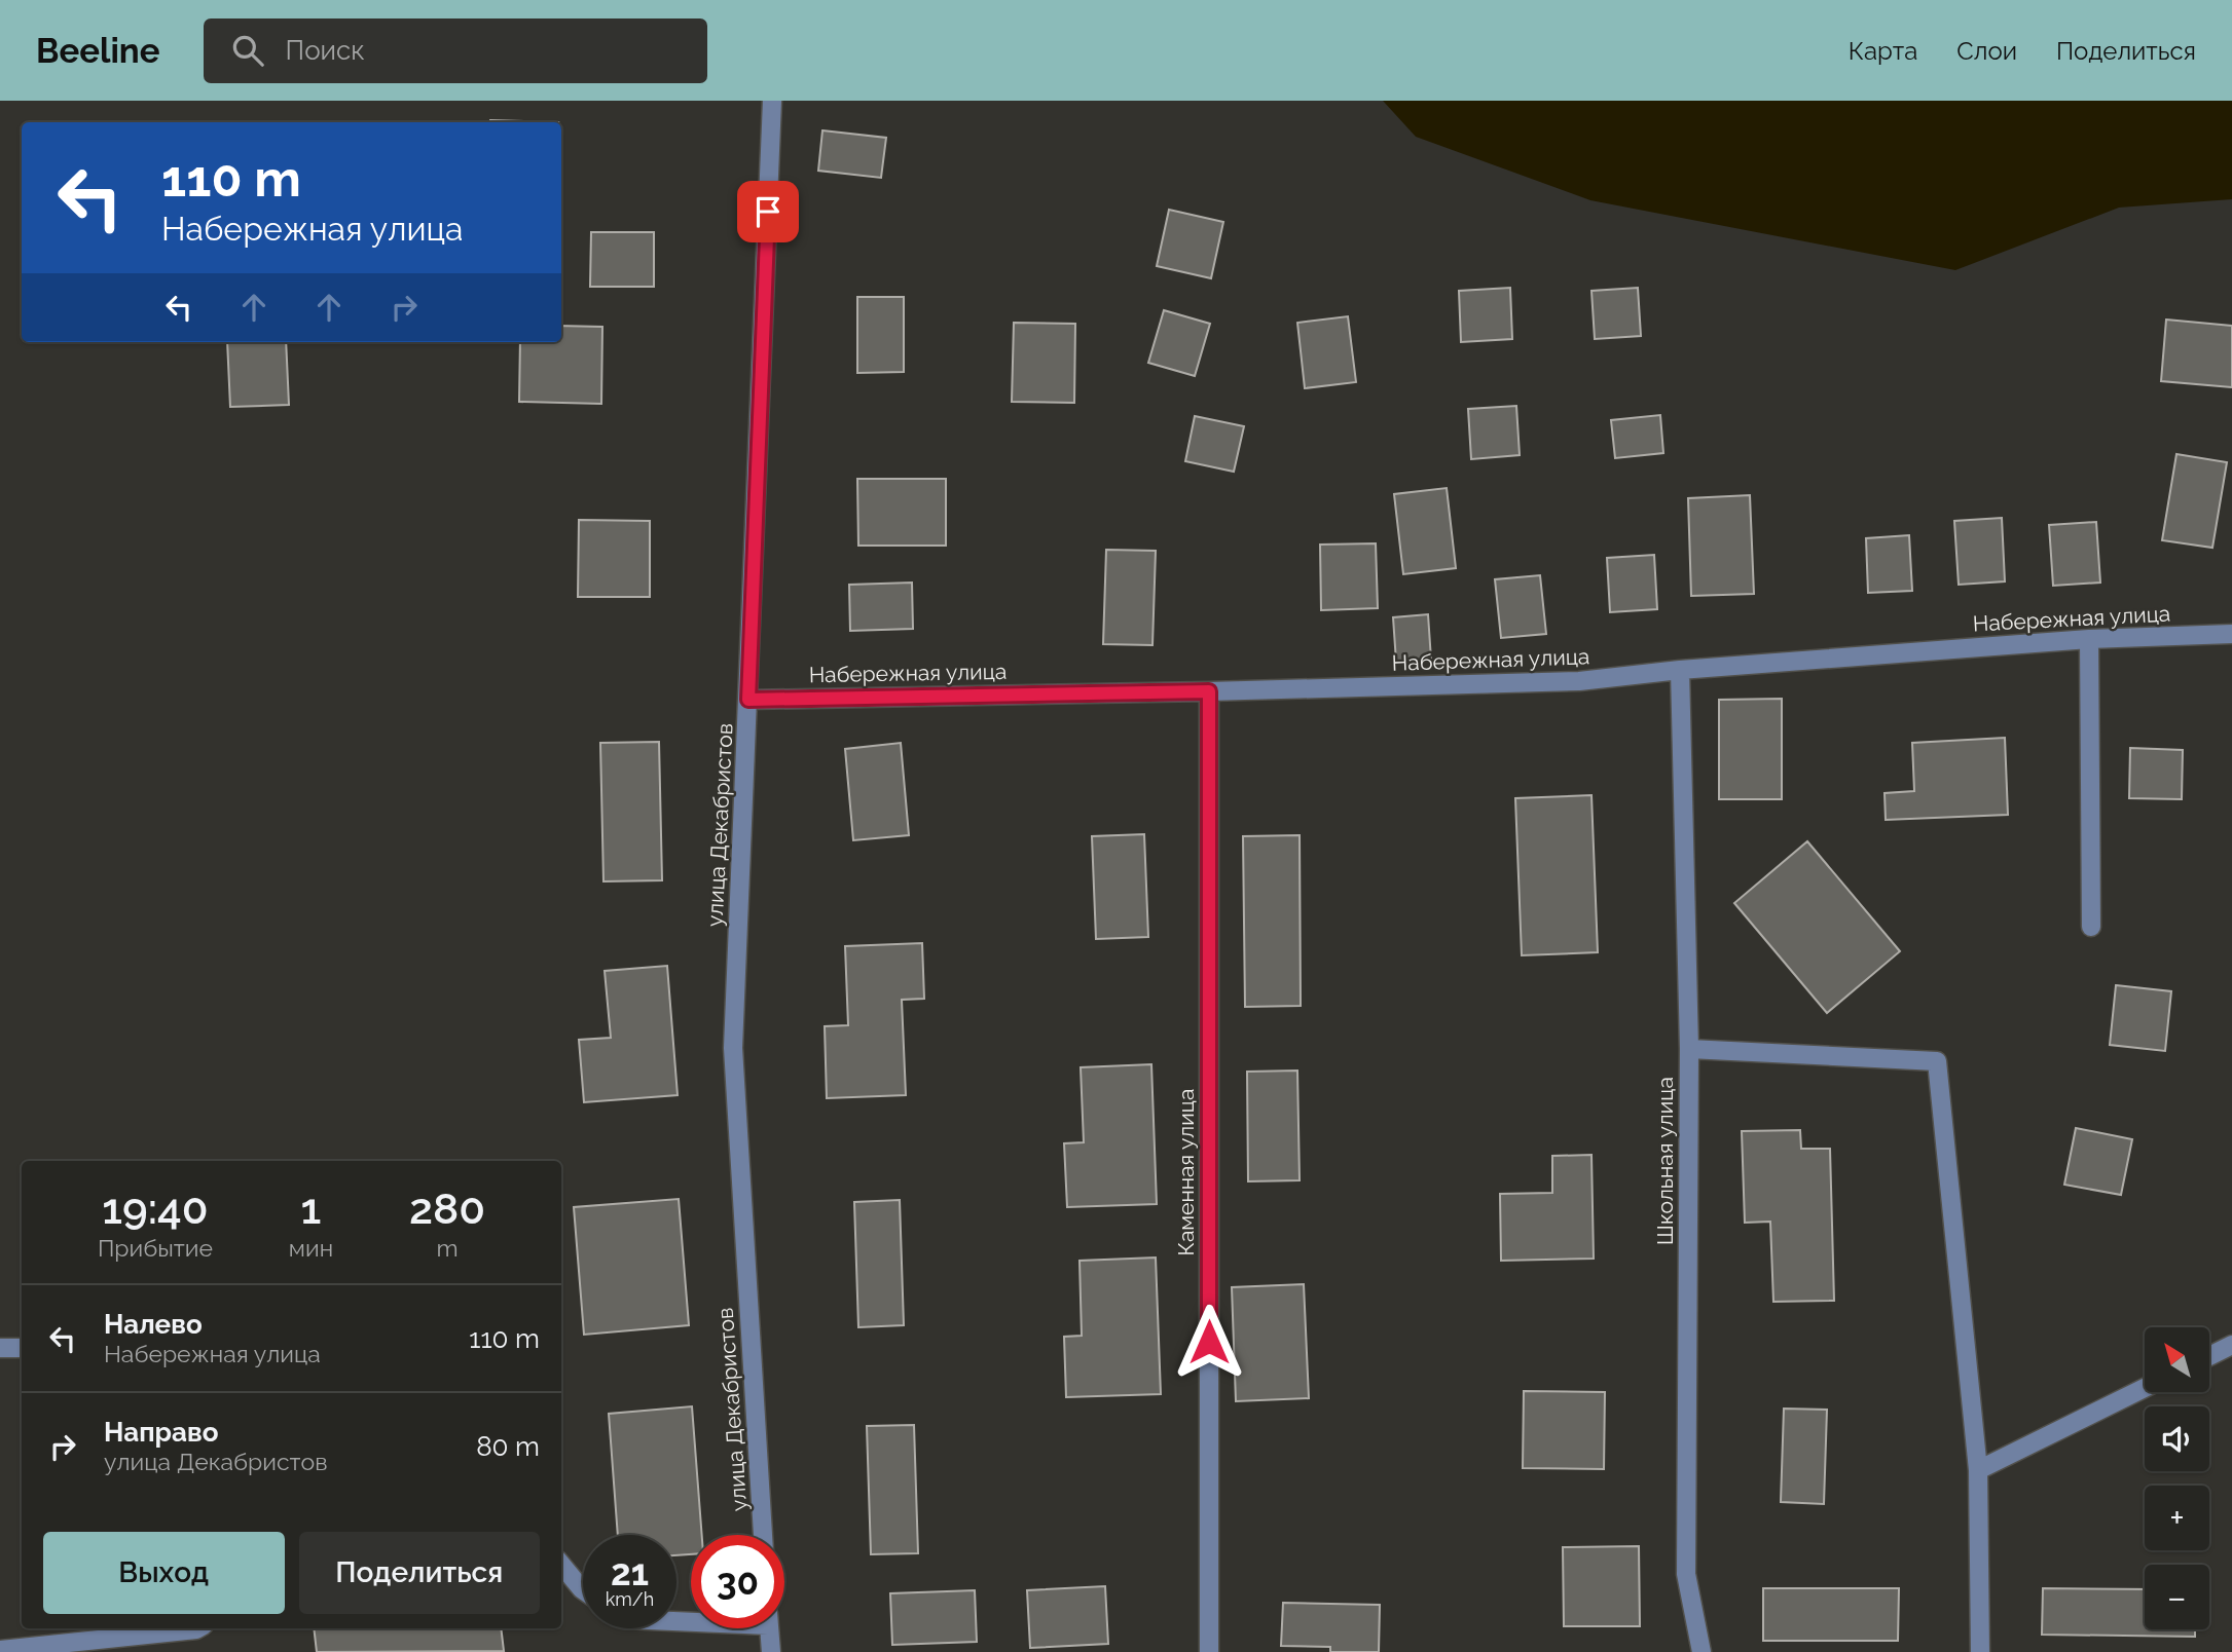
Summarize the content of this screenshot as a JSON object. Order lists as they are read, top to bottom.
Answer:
{
  "streets": {
    "street": [
      "Набережная улица",
      "улица Декабристов",
      "Школьная улица",
      "Каменная улица"
    ]
  },
  "crossings": [
    ["Набережная улица", "улица Декабристов"],
    ["Набережная улица", "Школьная улица"],
    ["Набережная улица", "Каменная улица"]
  ],
  "north": "top left",
  "page": {
    "header": "Beeline",
    "search": "Поиск",
    "nav": ["Карта", "Слои", "Поделиться"],
    "turn": ["110 m", "Набережная улица"],
    "eta": [
      "19:40",
      "Прибытие",
      "1",
      "мин",
      "280",
      "m"
    ],
    "list": [
      {
        "name": "Налево",
        "note": "Набережная улица",
        "value": "110 m"
      },
      {
        "name": "Направо",
        "note": "улица Декабристов",
        "value": "80 m"
      }
    ],
    "map_buttons": ["+", "−"],
    "buttons": ["Выход", "Поделиться"],
    "speed": "21 km/h",
    "limit": "30"
  }
}
